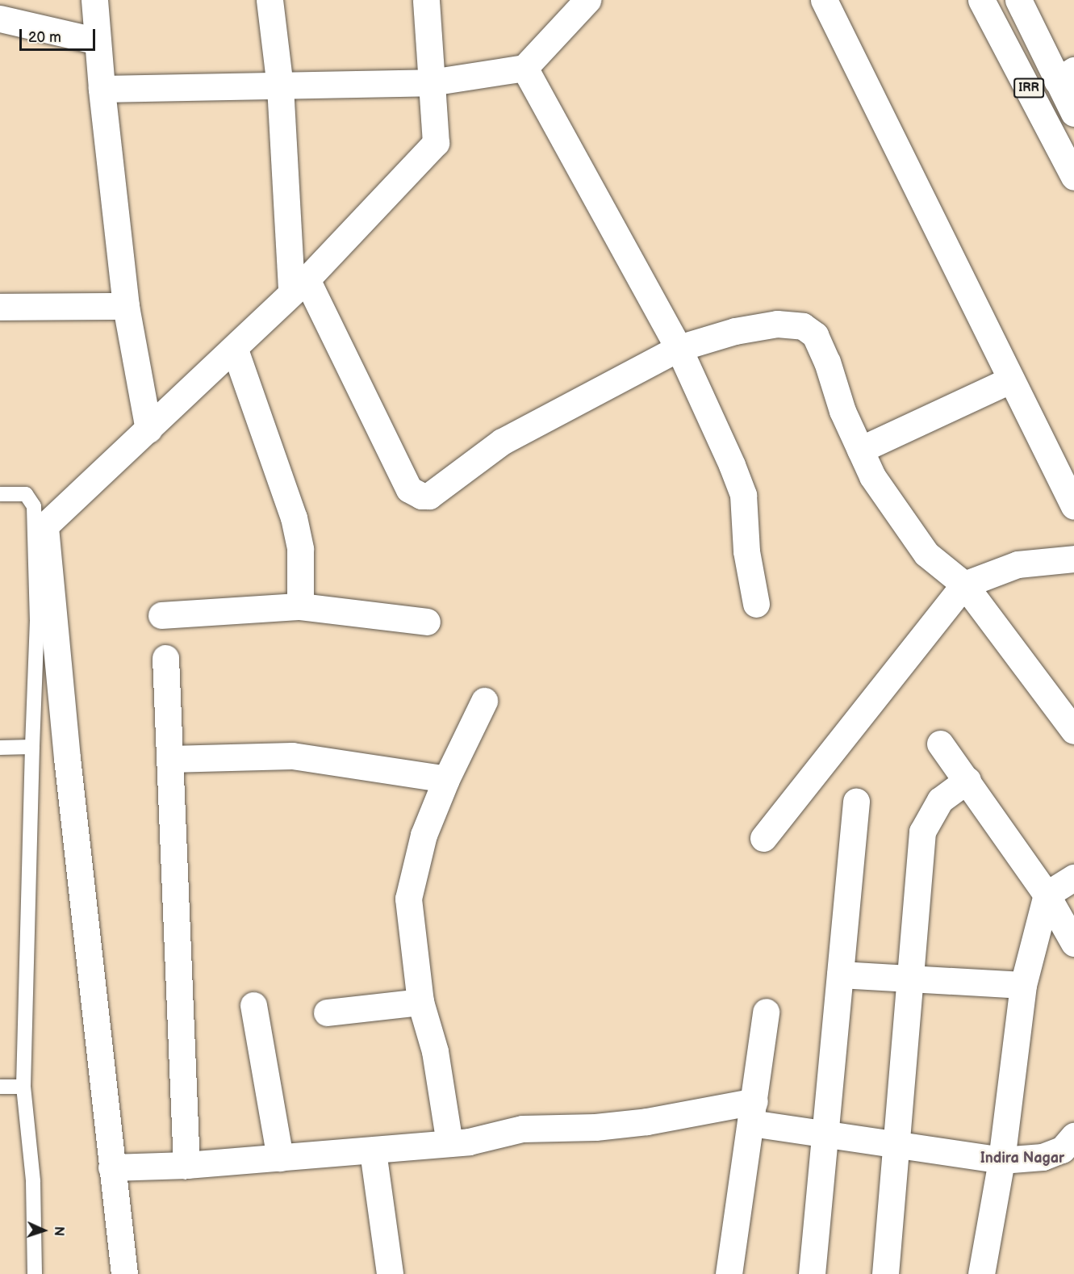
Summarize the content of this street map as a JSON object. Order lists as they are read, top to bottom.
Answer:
{
  "streets": {
    "main road": ["IRR"]
  },
  "districts": ["Indira Nagar"],
  "scale_bar": "20 m",
  "north": "right"
}
